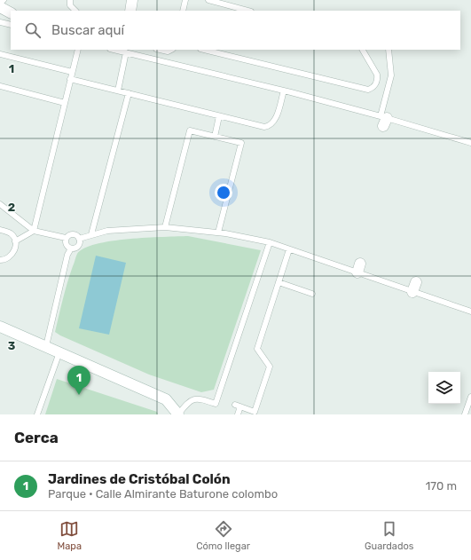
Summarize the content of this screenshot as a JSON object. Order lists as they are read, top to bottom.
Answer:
{
  "page": {
    "search": "Buscar aquí",
    "pins": "1",
    "heading": "Cerca",
    "list": [
      {
        "mark": "1",
        "name": "Jardines de Cristóbal Colón",
        "note": "Parque · Calle Almirante Baturone colombo",
        "value": "170 m"
      }
    ],
    "nav": ["Mapa", "Cómo llegar", "Guardados"]
  },
  "grid": {
    "rows": ["1", "2", "3"]
  }
}
